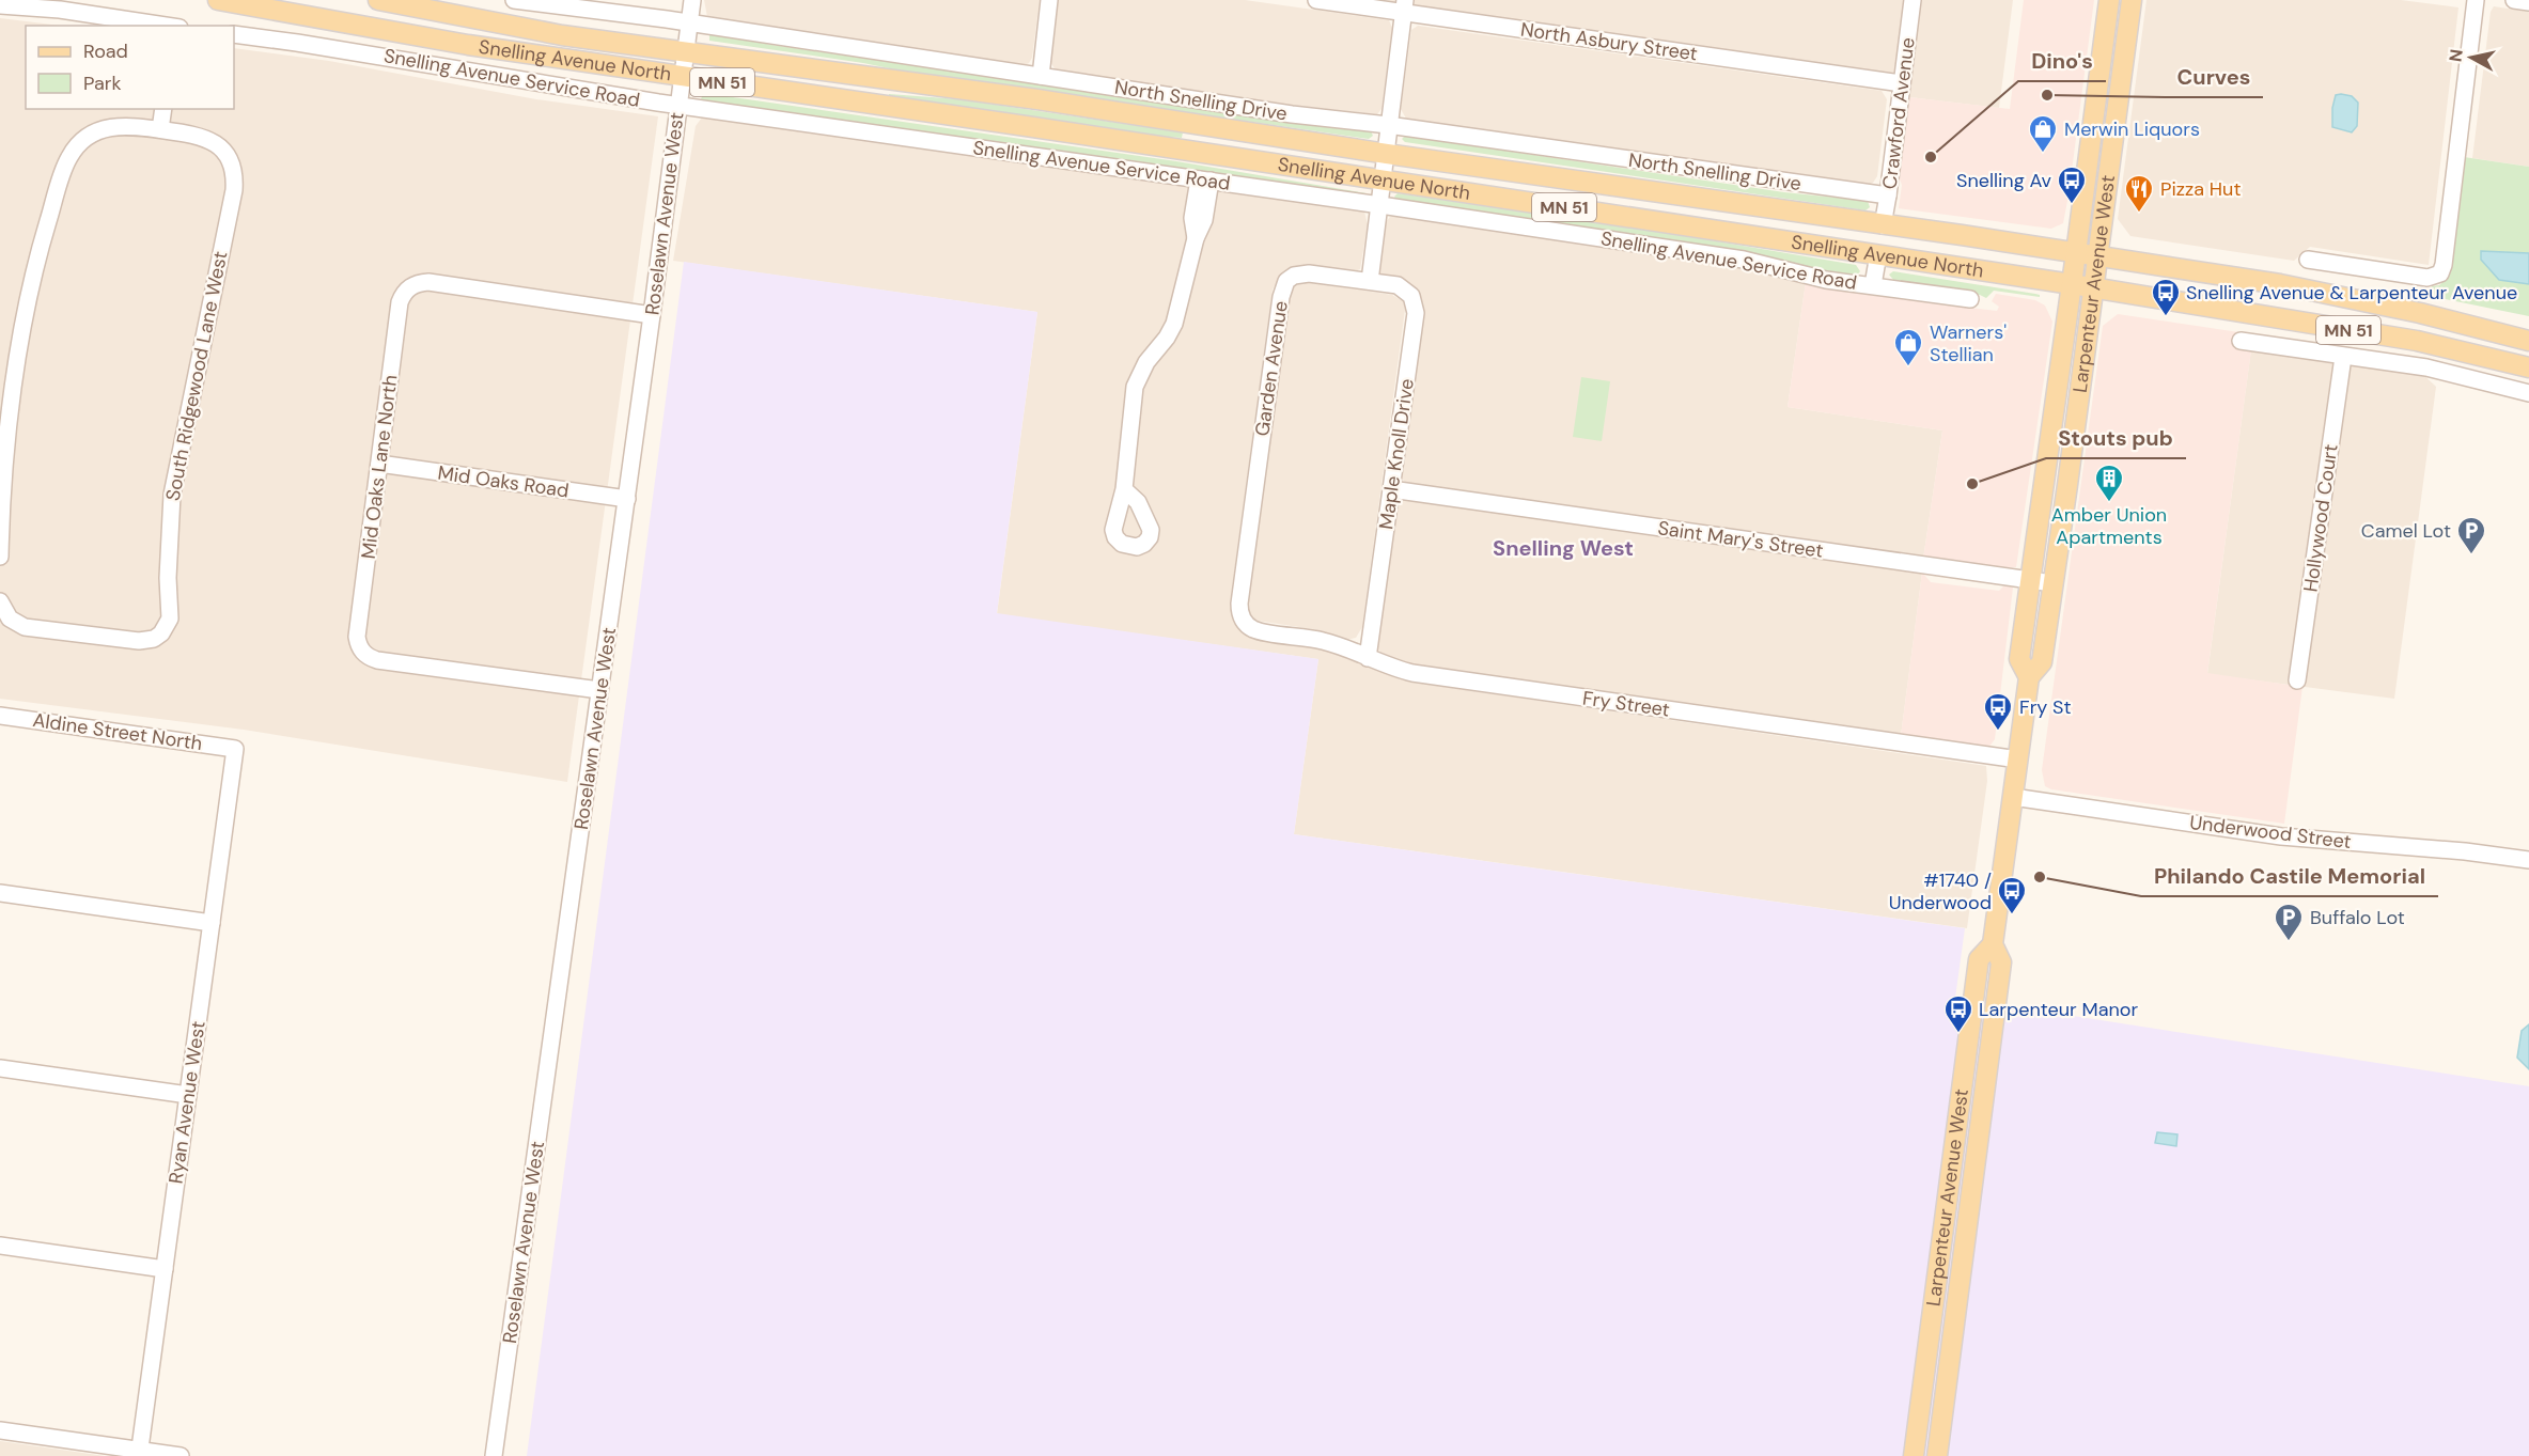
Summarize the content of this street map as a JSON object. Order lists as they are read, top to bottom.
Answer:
{
  "streets": {
    "main road": ["Snelling Avenue North", "MN 51", "Larpenteur Avenue West"],
    "street": [
      "North Asbury Street",
      "Snelling Avenue Service Road",
      "North Snelling Drive",
      "Crawford Avenue",
      "Roselawn Avenue West",
      "Garden Avenue",
      "South Ridgewood Lane West",
      "Maple Knoll Drive",
      "Mid Oaks Lane North",
      "Mid Oaks Road",
      "Hollywood Court",
      "Saint Mary's Street",
      "Fry Street",
      "Aldine Street North",
      "Underwood Street",
      "Ryan Avenue West"
    ]
  },
  "crossings": [
    ["North Asbury Street", "Crawford Avenue"],
    ["Snelling Avenue North", "Crawford Avenue"],
    ["Snelling Avenue North", "Roselawn Avenue West"],
    ["Snelling Avenue North", "Larpenteur Avenue West"],
    ["Snelling Avenue Service Road", "Roselawn Avenue West"],
    ["North Snelling Drive", "Crawford Avenue"],
    ["North Snelling Drive", "Roselawn Avenue West"],
    ["Roselawn Avenue West", "Mid Oaks Lane North"],
    ["Roselawn Avenue West", "Mid Oaks Road"],
    ["Larpenteur Avenue West", "Saint Mary's Street"],
    ["Larpenteur Avenue West", "Fry Street"],
    ["Larpenteur Avenue West", "Underwood Street"],
    ["Garden Avenue", "Maple Knoll Drive"],
    ["Garden Avenue", "Fry Street"],
    ["Maple Knoll Drive", "Saint Mary's Street"],
    ["Maple Knoll Drive", "Fry Street"],
    ["Mid Oaks Lane North", "Mid Oaks Road"],
    ["Aldine Street North", "Ryan Avenue West"]
  ],
  "districts": ["Snelling West"],
  "places": {
    "other": [
      "Curves",
      "Dino's",
      "Stouts pub",
      "Philando Castile Memorial"
    ],
    "shop": ["Merwin Liquors", "Warners' Stellian"],
    "bus stop": [
      "Snelling Av",
      "Snelling Avenue & Larpenteur Avenue",
      "Fry St",
      "#1740 / Underwood",
      "Larpenteur Manor"
    ],
    "restaurant": ["Pizza Hut"],
    "building": ["Amber Union Apartments"],
    "parking": ["Camel Lot", "Buffalo Lot"]
  },
  "legend": ["Road", "Park"],
  "north": "left"
}
